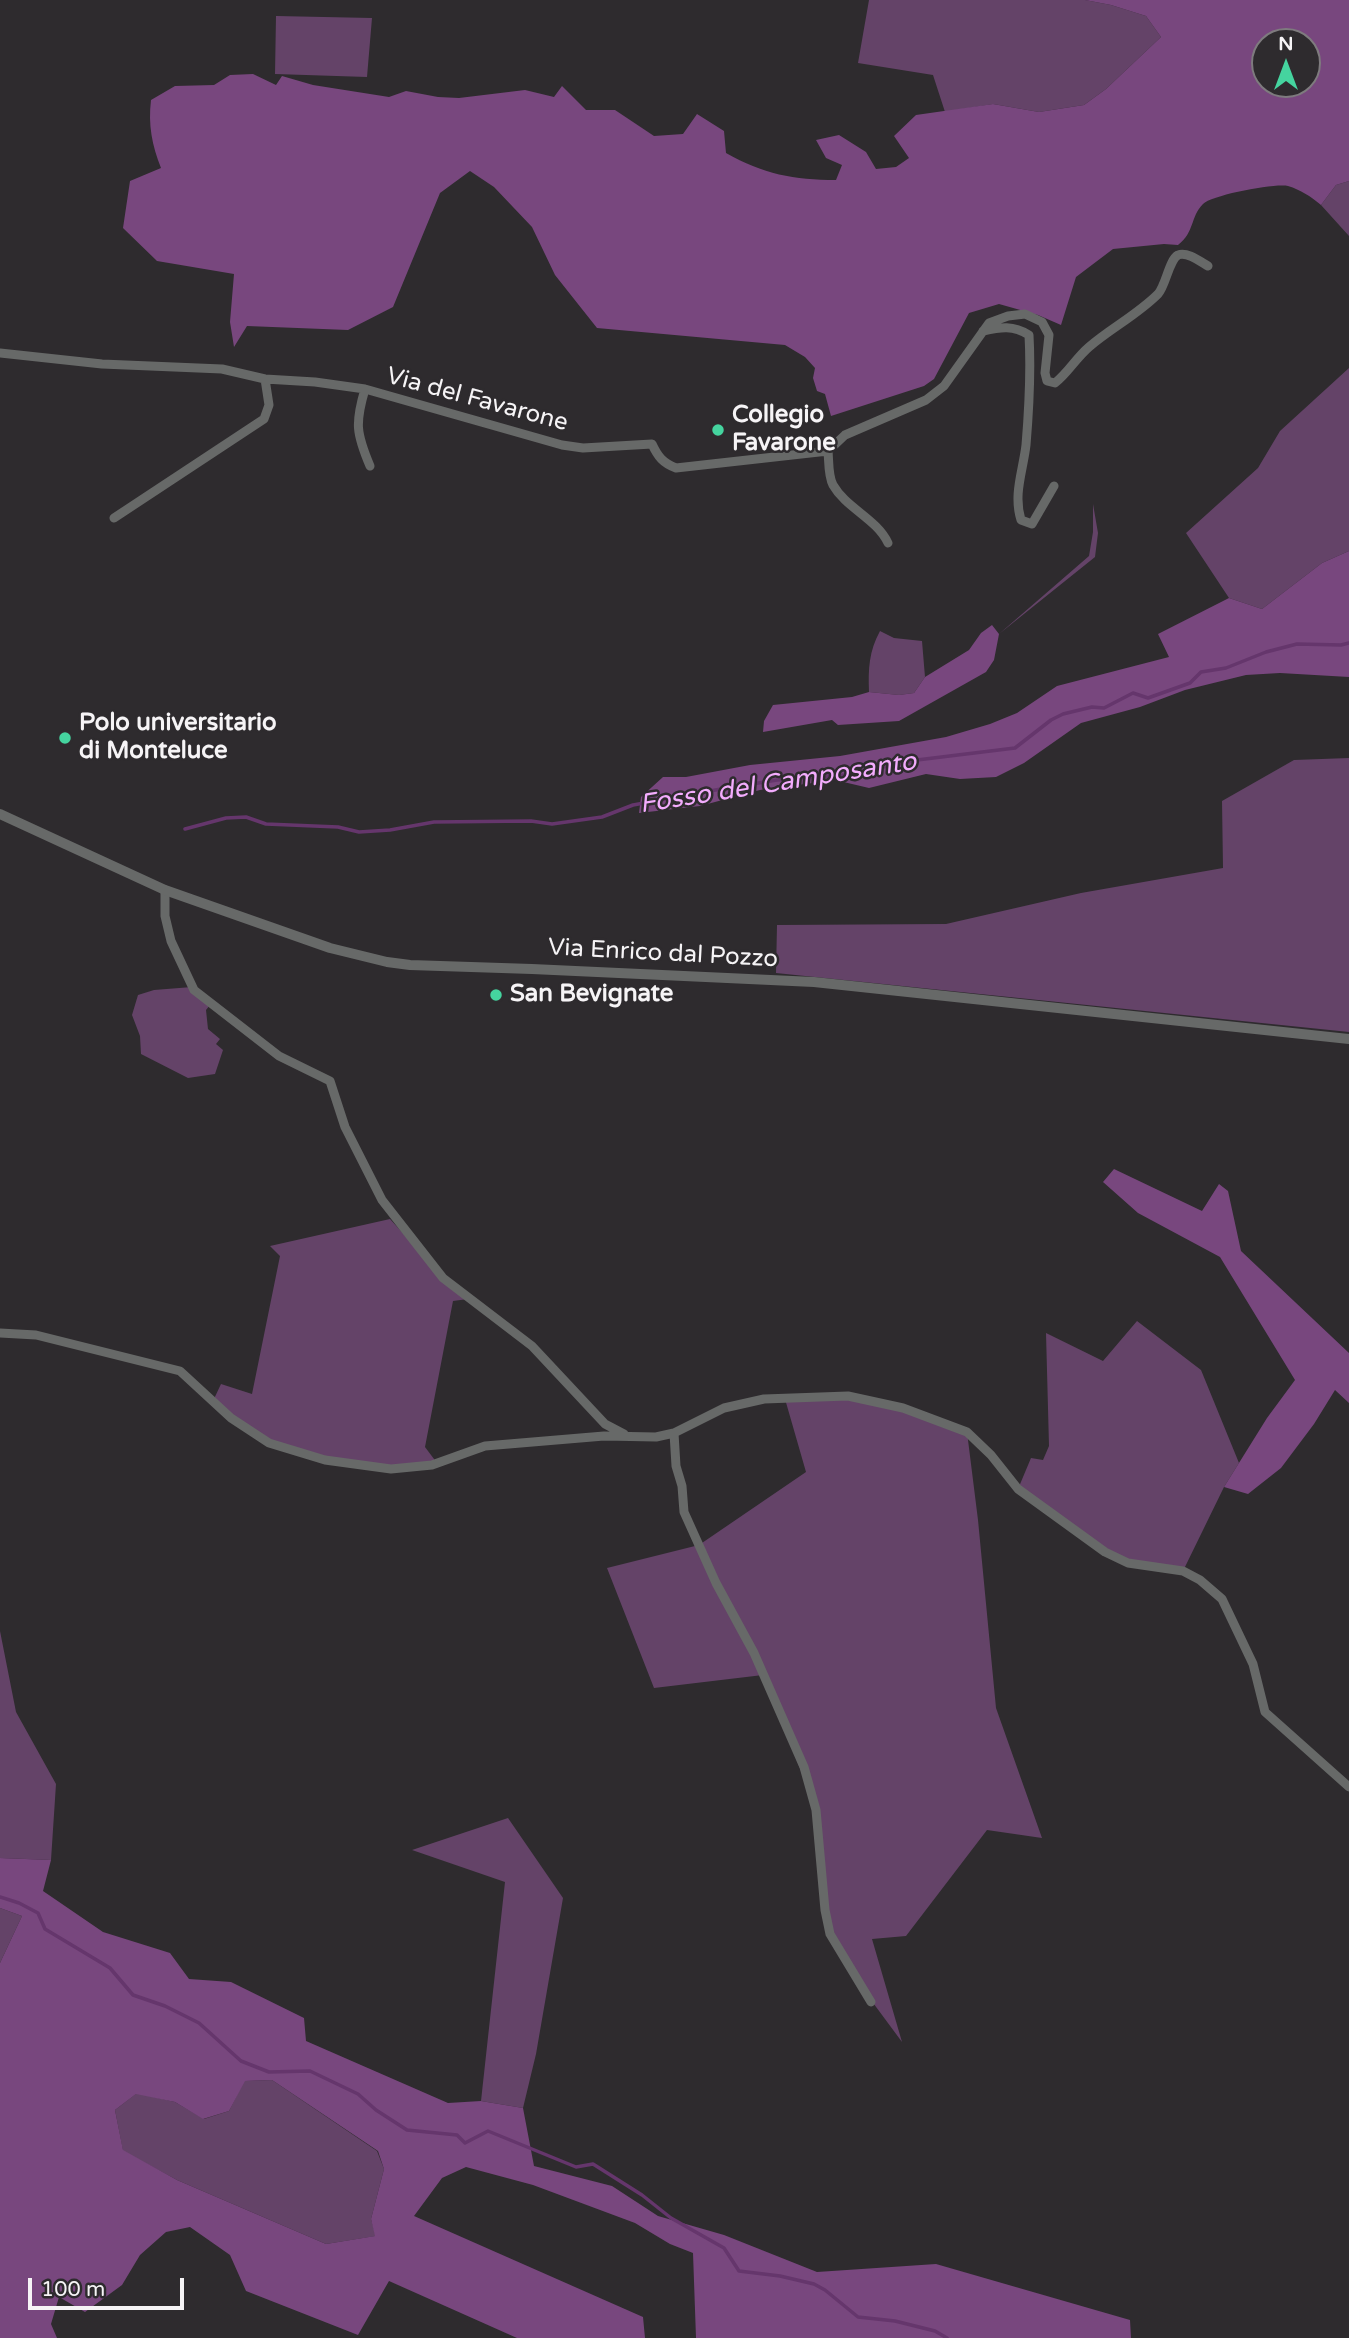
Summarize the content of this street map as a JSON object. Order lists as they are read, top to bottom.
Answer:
{
  "streets": {
    "street": ["Via del Favarone", "Via Enrico dal Pozzo"]
  },
  "water": ["Fosso del Camposanto"],
  "places": ["Collegio Favarone", "Polo universitario di Monteluce", "San Bevignate"],
  "scale_bar": "100 m",
  "north": "top"
}
